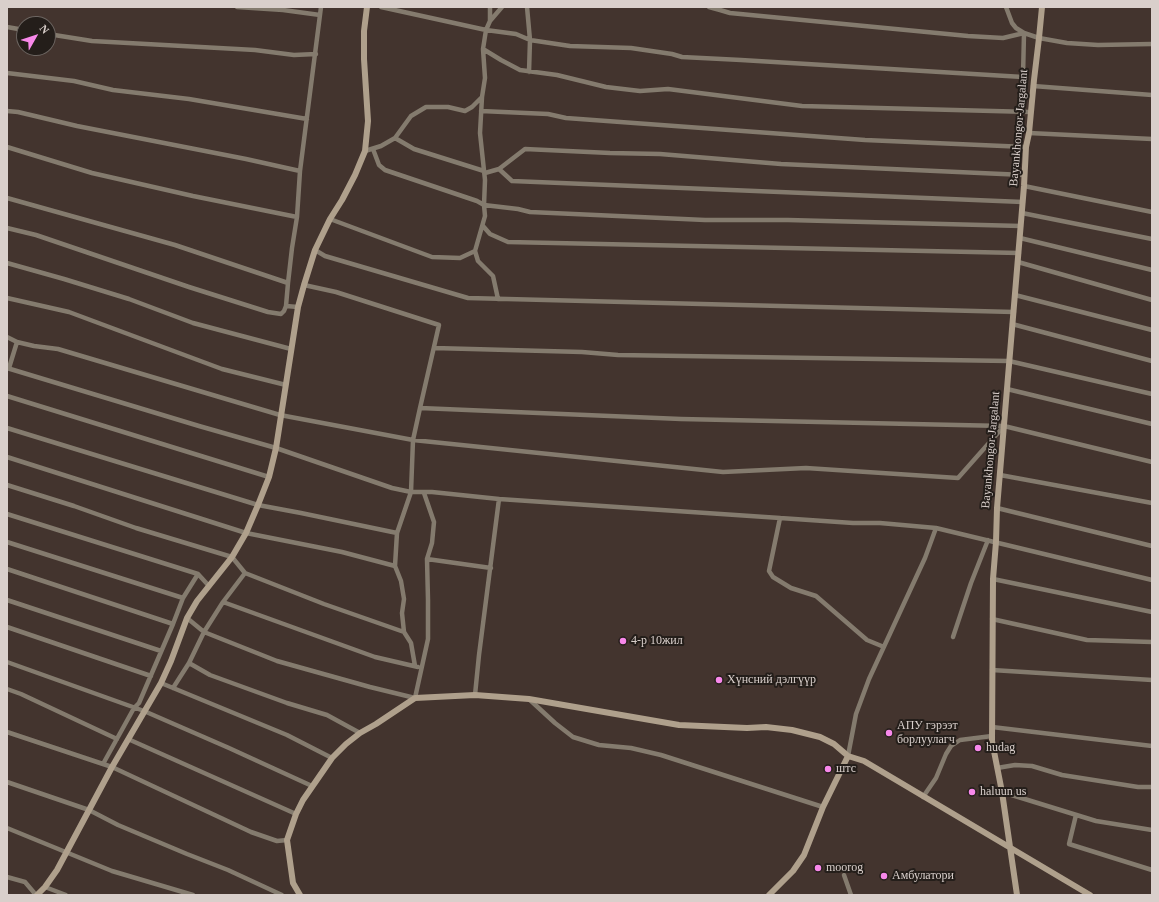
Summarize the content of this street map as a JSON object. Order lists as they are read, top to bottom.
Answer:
{
  "streets": {
    "street": ["Bayankhongor-Jargalant"]
  },
  "places": [
    "4-р 10жил",
    "Хүнсний дэлгүүр",
    "АПУ гэрээт борлуулагч",
    "hudag",
    "штс",
    "haluun us",
    "moorog",
    "Амбулатори"
  ],
  "north": "top right"
}
